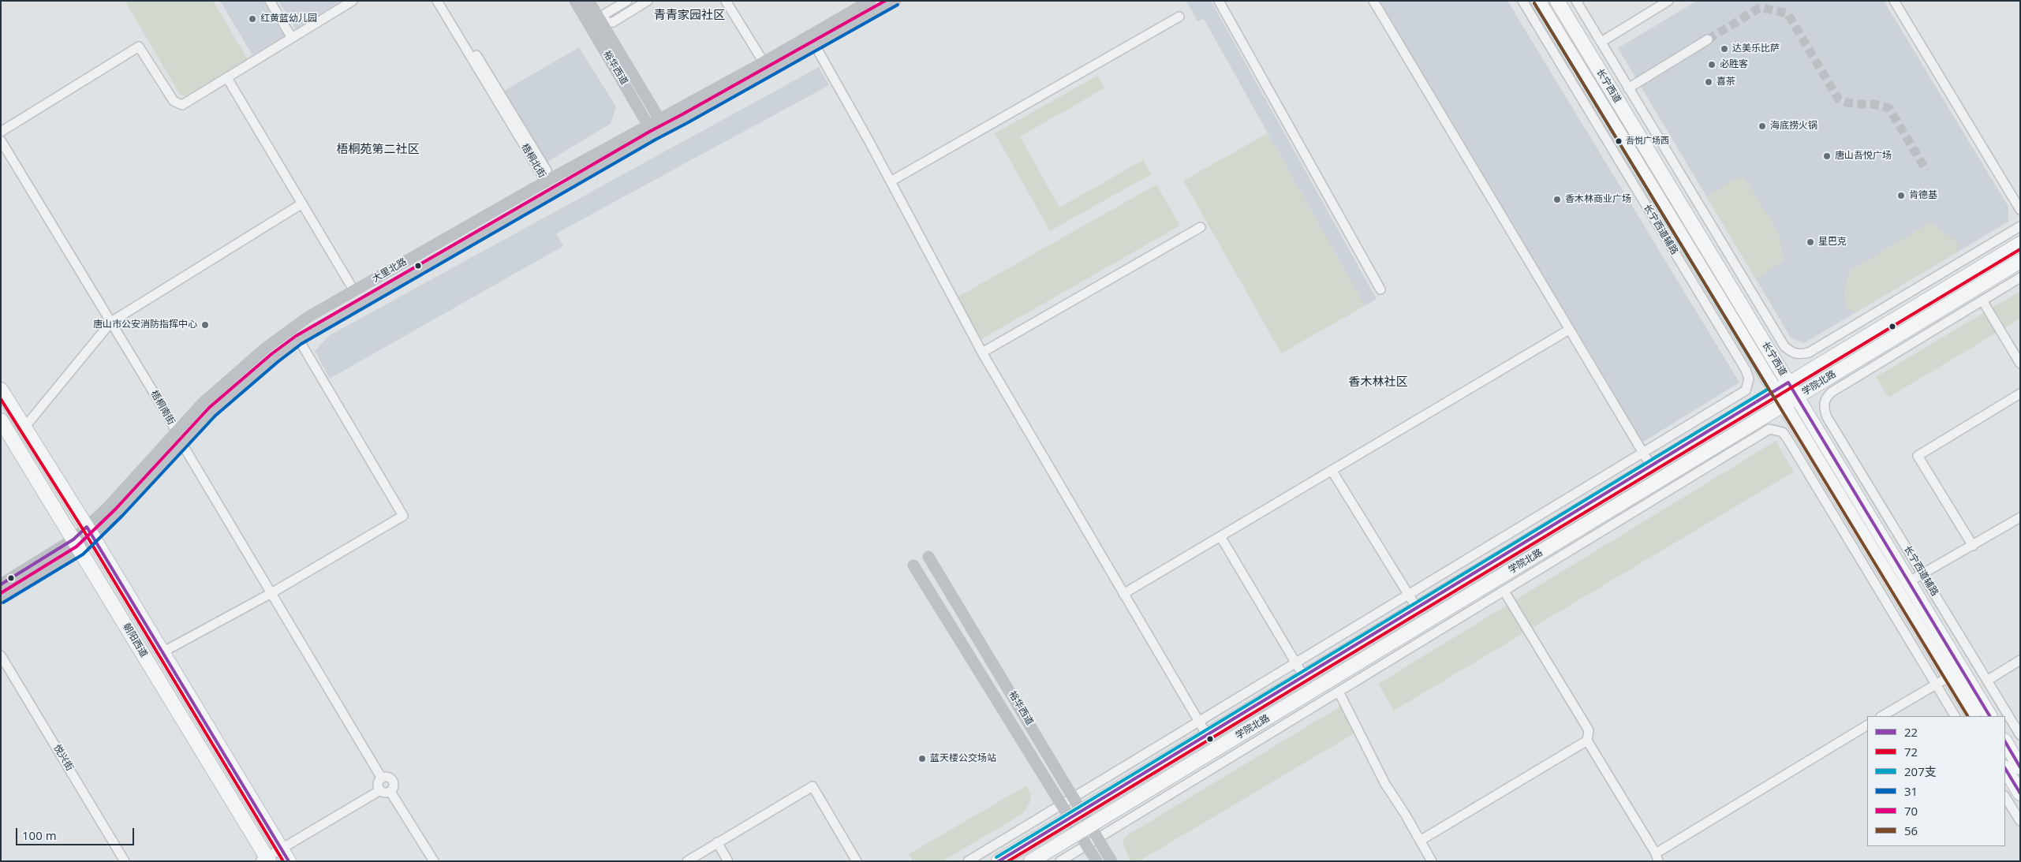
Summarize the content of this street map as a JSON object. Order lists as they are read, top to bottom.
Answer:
{
  "streets": {
    "main road": [
      "裕华西道",
      "长宁西道",
      "大里北路",
      "学院北路",
      "朝阳西道"
    ],
    "street": [
      "梧桐北街",
      "长宁西道辅路",
      "梧桐南街",
      "悦兴街"
    ]
  },
  "crossings": [
    ["裕华西道", "大里北路"],
    ["裕华西道", "学院北路"],
    ["长宁西道", "学院北路"],
    ["梧桐北街", "大里北路"],
    ["大里北路", "梧桐南街"],
    ["大里北路", "朝阳西道"]
  ],
  "districts": ["青青家园社区", "梧桐苑第二社区", "香木林社区"],
  "places": [
    "红黄蓝幼儿园",
    "达美乐比萨",
    "必胜客",
    "喜茶",
    "海底捞火锅",
    "吾悦广场西",
    "唐山吾悦广场",
    "肯德基",
    "香木林商业广场",
    "星巴克",
    "唐山市公安消防指挥中心",
    "蓝天楼公交场站"
  ],
  "lines": [
    "transit line 70",
    "transit line 207支",
    "transit line 56",
    "transit line 31",
    "transit line 72",
    "transit line 22"
  ],
  "legend": [
    "22",
    "72",
    "207支",
    "31",
    "70",
    "56"
  ],
  "scale_bar": "100 m"
}
